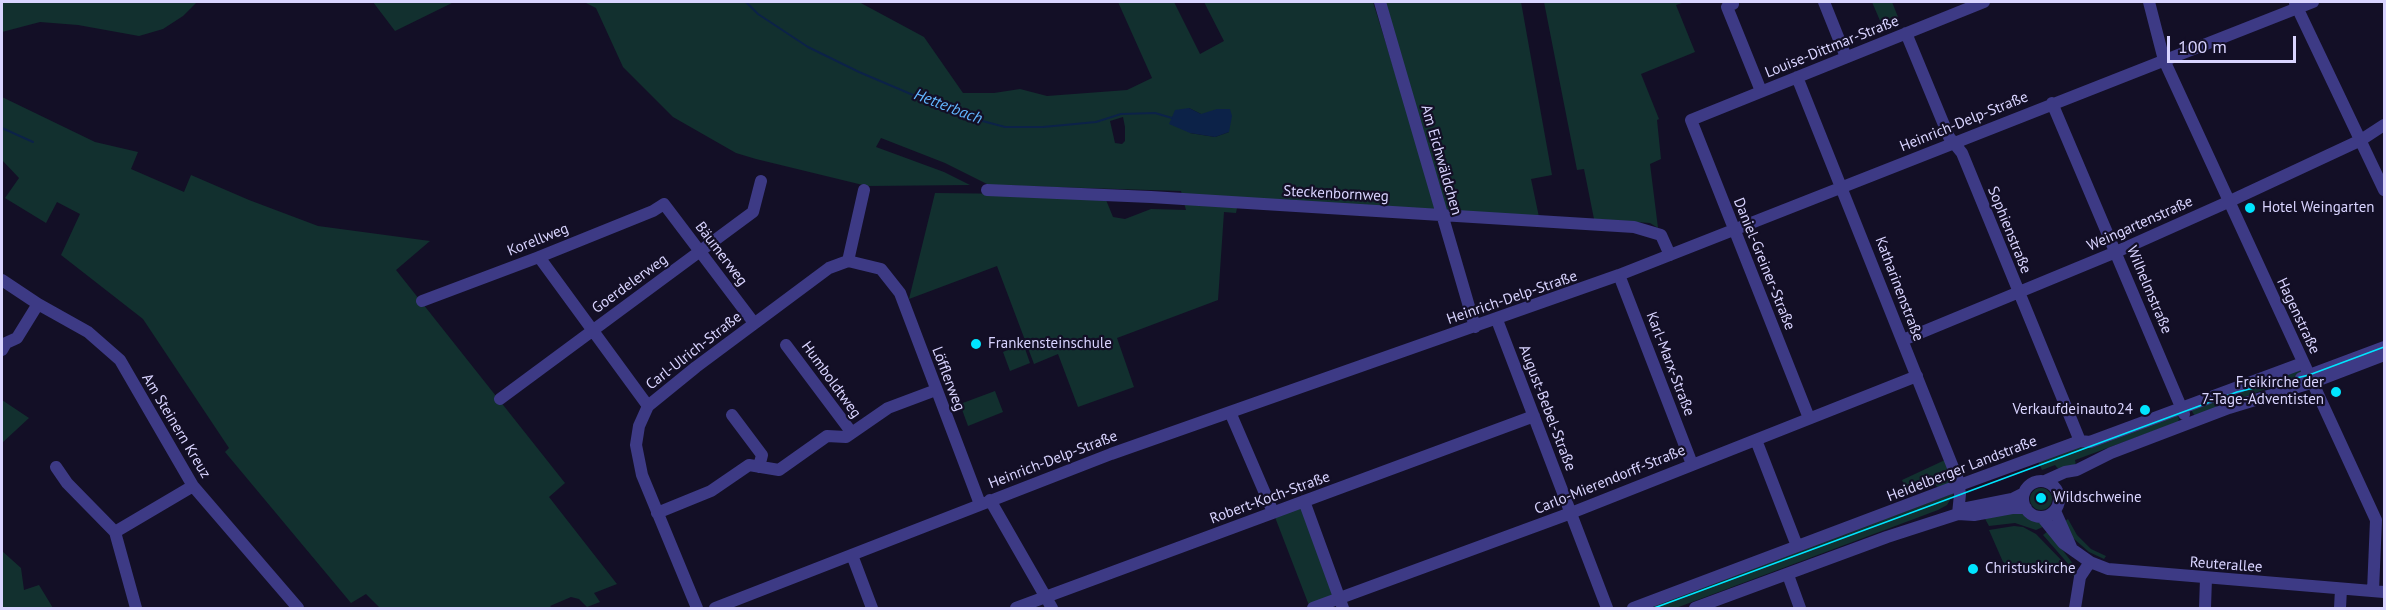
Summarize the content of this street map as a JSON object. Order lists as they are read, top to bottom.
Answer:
{
  "streets": {
    "street": [
      "Louise-Dittmar-Straße",
      "Heinrich-Delp-Straße",
      "Am Eichwäldchen",
      "Steckenbornweg",
      "Weingartenstraße",
      "Sophienstraße",
      "Korellweg",
      "Bäumerweg",
      "Daniel-Greiner-Straße",
      "Goerdelerweg",
      "Katharinenstraße",
      "Wilhelmstraße",
      "Hagenstraße",
      "Carl-Ulrich-Straße",
      "Karl-Marx-Straße",
      "Löfflerweg",
      "Humboldtweg",
      "August-Bebel-Straße",
      "Am Steinern Kreuz",
      "Heidelberger Landstraße",
      "Carlo-Mierendorff-Straße",
      "Robert-Koch-Straße",
      "Reuterallee"
    ]
  },
  "crossings": [
    ["Louise-Dittmar-Straße", "Sophienstraße"],
    ["Louise-Dittmar-Straße", "Daniel-Greiner-Straße"],
    ["Louise-Dittmar-Straße", "Katharinenstraße"],
    ["Heinrich-Delp-Straße", "Am Eichwäldchen"],
    ["Heinrich-Delp-Straße", "Steckenbornweg"],
    ["Heinrich-Delp-Straße", "Sophienstraße"],
    ["Heinrich-Delp-Straße", "Daniel-Greiner-Straße"],
    ["Heinrich-Delp-Straße", "Katharinenstraße"],
    ["Heinrich-Delp-Straße", "Wilhelmstraße"],
    ["Heinrich-Delp-Straße", "Hagenstraße"],
    ["Heinrich-Delp-Straße", "Karl-Marx-Straße"],
    ["Heinrich-Delp-Straße", "Löfflerweg"],
    ["Heinrich-Delp-Straße", "August-Bebel-Straße"],
    ["Am Eichwäldchen", "Steckenbornweg"],
    ["Weingartenstraße", "Sophienstraße"],
    ["Weingartenstraße", "Katharinenstraße"],
    ["Weingartenstraße", "Wilhelmstraße"],
    ["Weingartenstraße", "Hagenstraße"],
    ["Sophienstraße", "Heidelberger Landstraße"],
    ["Korellweg", "Bäumerweg"],
    ["Bäumerweg", "Goerdelerweg"],
    ["Bäumerweg", "Carl-Ulrich-Straße"],
    ["Daniel-Greiner-Straße", "Carlo-Mierendorff-Straße"],
    ["Katharinenstraße", "Heidelberger Landstraße"],
    ["Katharinenstraße", "Carlo-Mierendorff-Straße"],
    ["Wilhelmstraße", "Heidelberger Landstraße"],
    ["Hagenstraße", "Heidelberger Landstraße"],
    ["Hagenstraße", "Reuterallee"],
    ["Carl-Ulrich-Straße", "Löfflerweg"],
    ["Carl-Ulrich-Straße", "Humboldtweg"],
    ["Karl-Marx-Straße", "Carlo-Mierendorff-Straße"],
    ["Löfflerweg", "Humboldtweg"],
    ["Löfflerweg", "Robert-Koch-Straße"],
    ["August-Bebel-Straße", "Carlo-Mierendorff-Straße"],
    ["August-Bebel-Straße", "Robert-Koch-Straße"],
    ["Heidelberger Landstraße", "Reuterallee"]
  ],
  "water": ["Hetterbach"],
  "places": [
    "Hotel Weingarten",
    "Frankensteinschule",
    "Freikirche der 7-Tage-Adventisten",
    "Verkaufdeinauto24",
    "Wildschweine",
    "Christuskirche"
  ],
  "scale_bar": "100 m"
}
